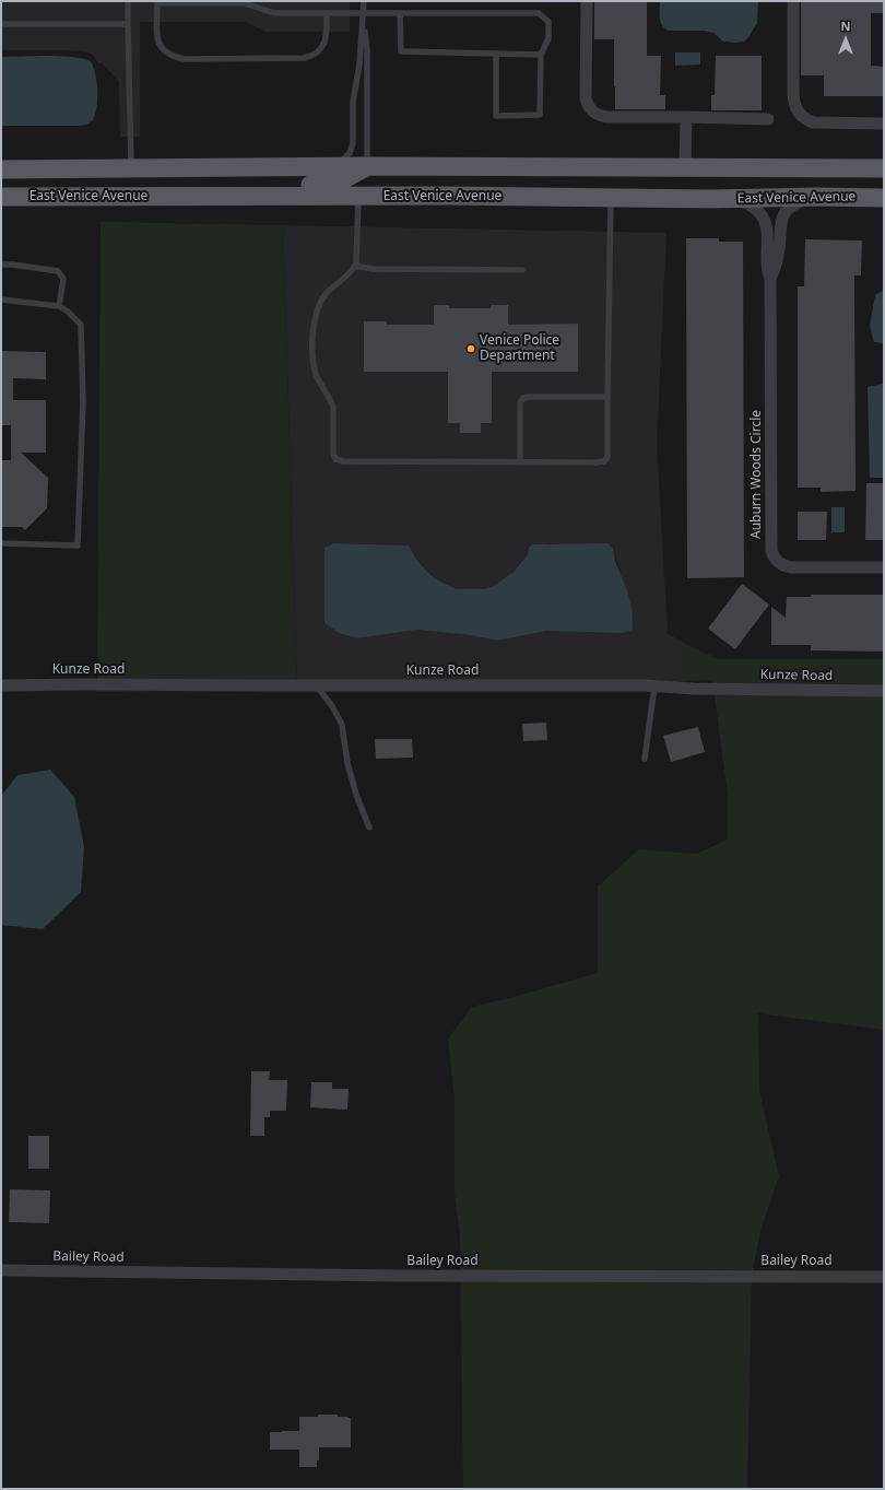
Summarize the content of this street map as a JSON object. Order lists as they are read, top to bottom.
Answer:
{
  "streets": {
    "main road": ["East Venice Avenue"],
    "street": ["Auburn Woods Circle", "Kunze Road", "Bailey Road"]
  },
  "crossings": [
    ["East Venice Avenue", "Auburn Woods Circle"]
  ],
  "places": ["Venice Police Department"],
  "north": "top"
}
